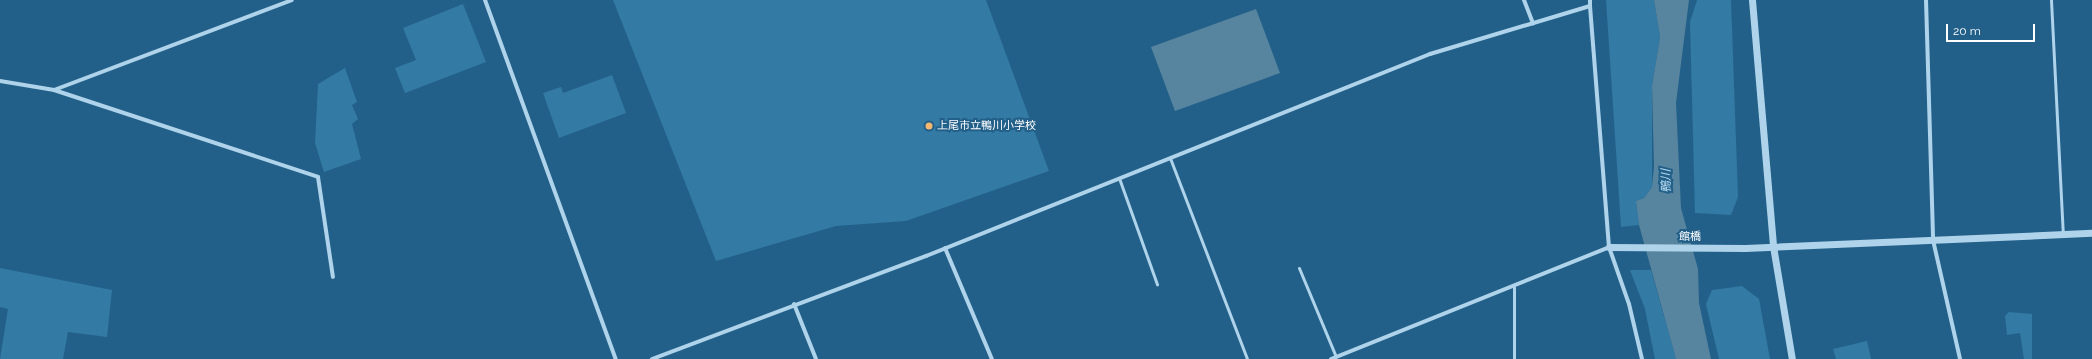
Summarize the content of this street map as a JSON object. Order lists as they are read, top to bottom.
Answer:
{
  "streets": {
    "street": ["館橋"]
  },
  "water": ["鴨川"],
  "places": ["上尾市立鴨川小学校"],
  "scale_bar": "20 m"
}
